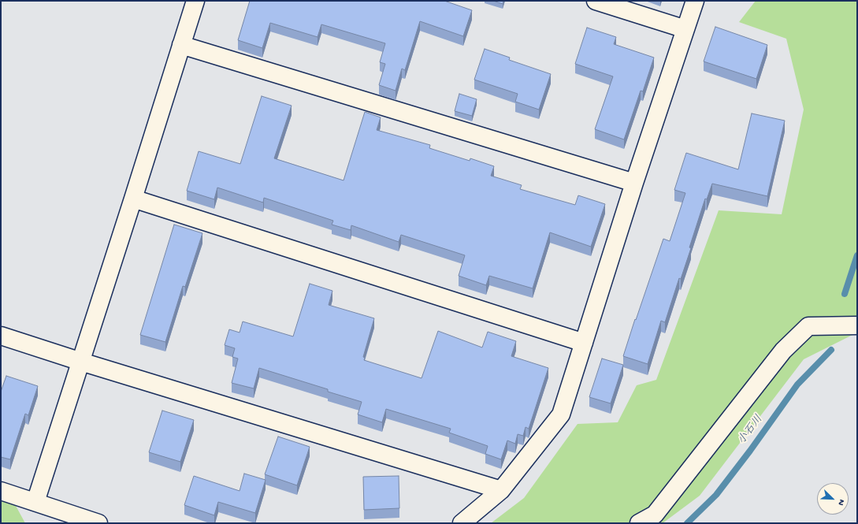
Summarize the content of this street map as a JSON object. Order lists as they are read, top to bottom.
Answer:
{
  "water": ["小石川"],
  "north": "bottom right"
}
